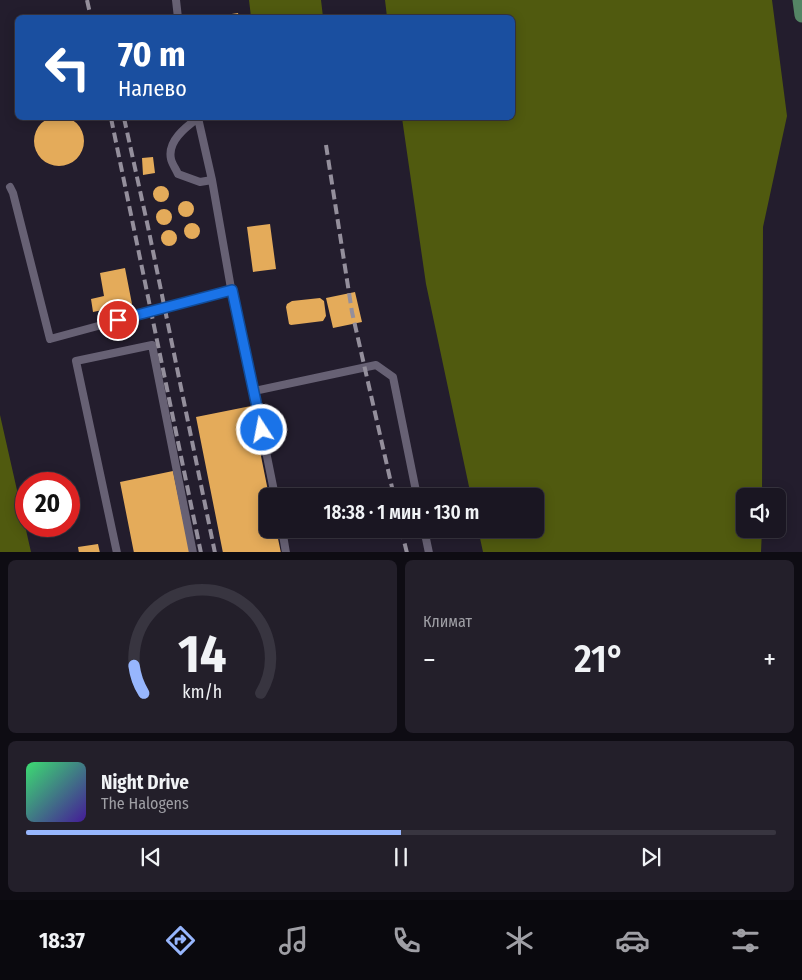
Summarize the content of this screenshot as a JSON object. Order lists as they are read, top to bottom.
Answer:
{
  "page": {
    "turn": ["70 m", "Налево"],
    "limit": "20",
    "trip": "18:38 · 1 мин · 130 m",
    "tile": "Климат",
    "heat": ["−", "21°", "+"],
    "song": ["Night Drive", "The Halogens"],
    "tabs": "18:37",
    "gauge": ["14", "km/h"]
  }
}
